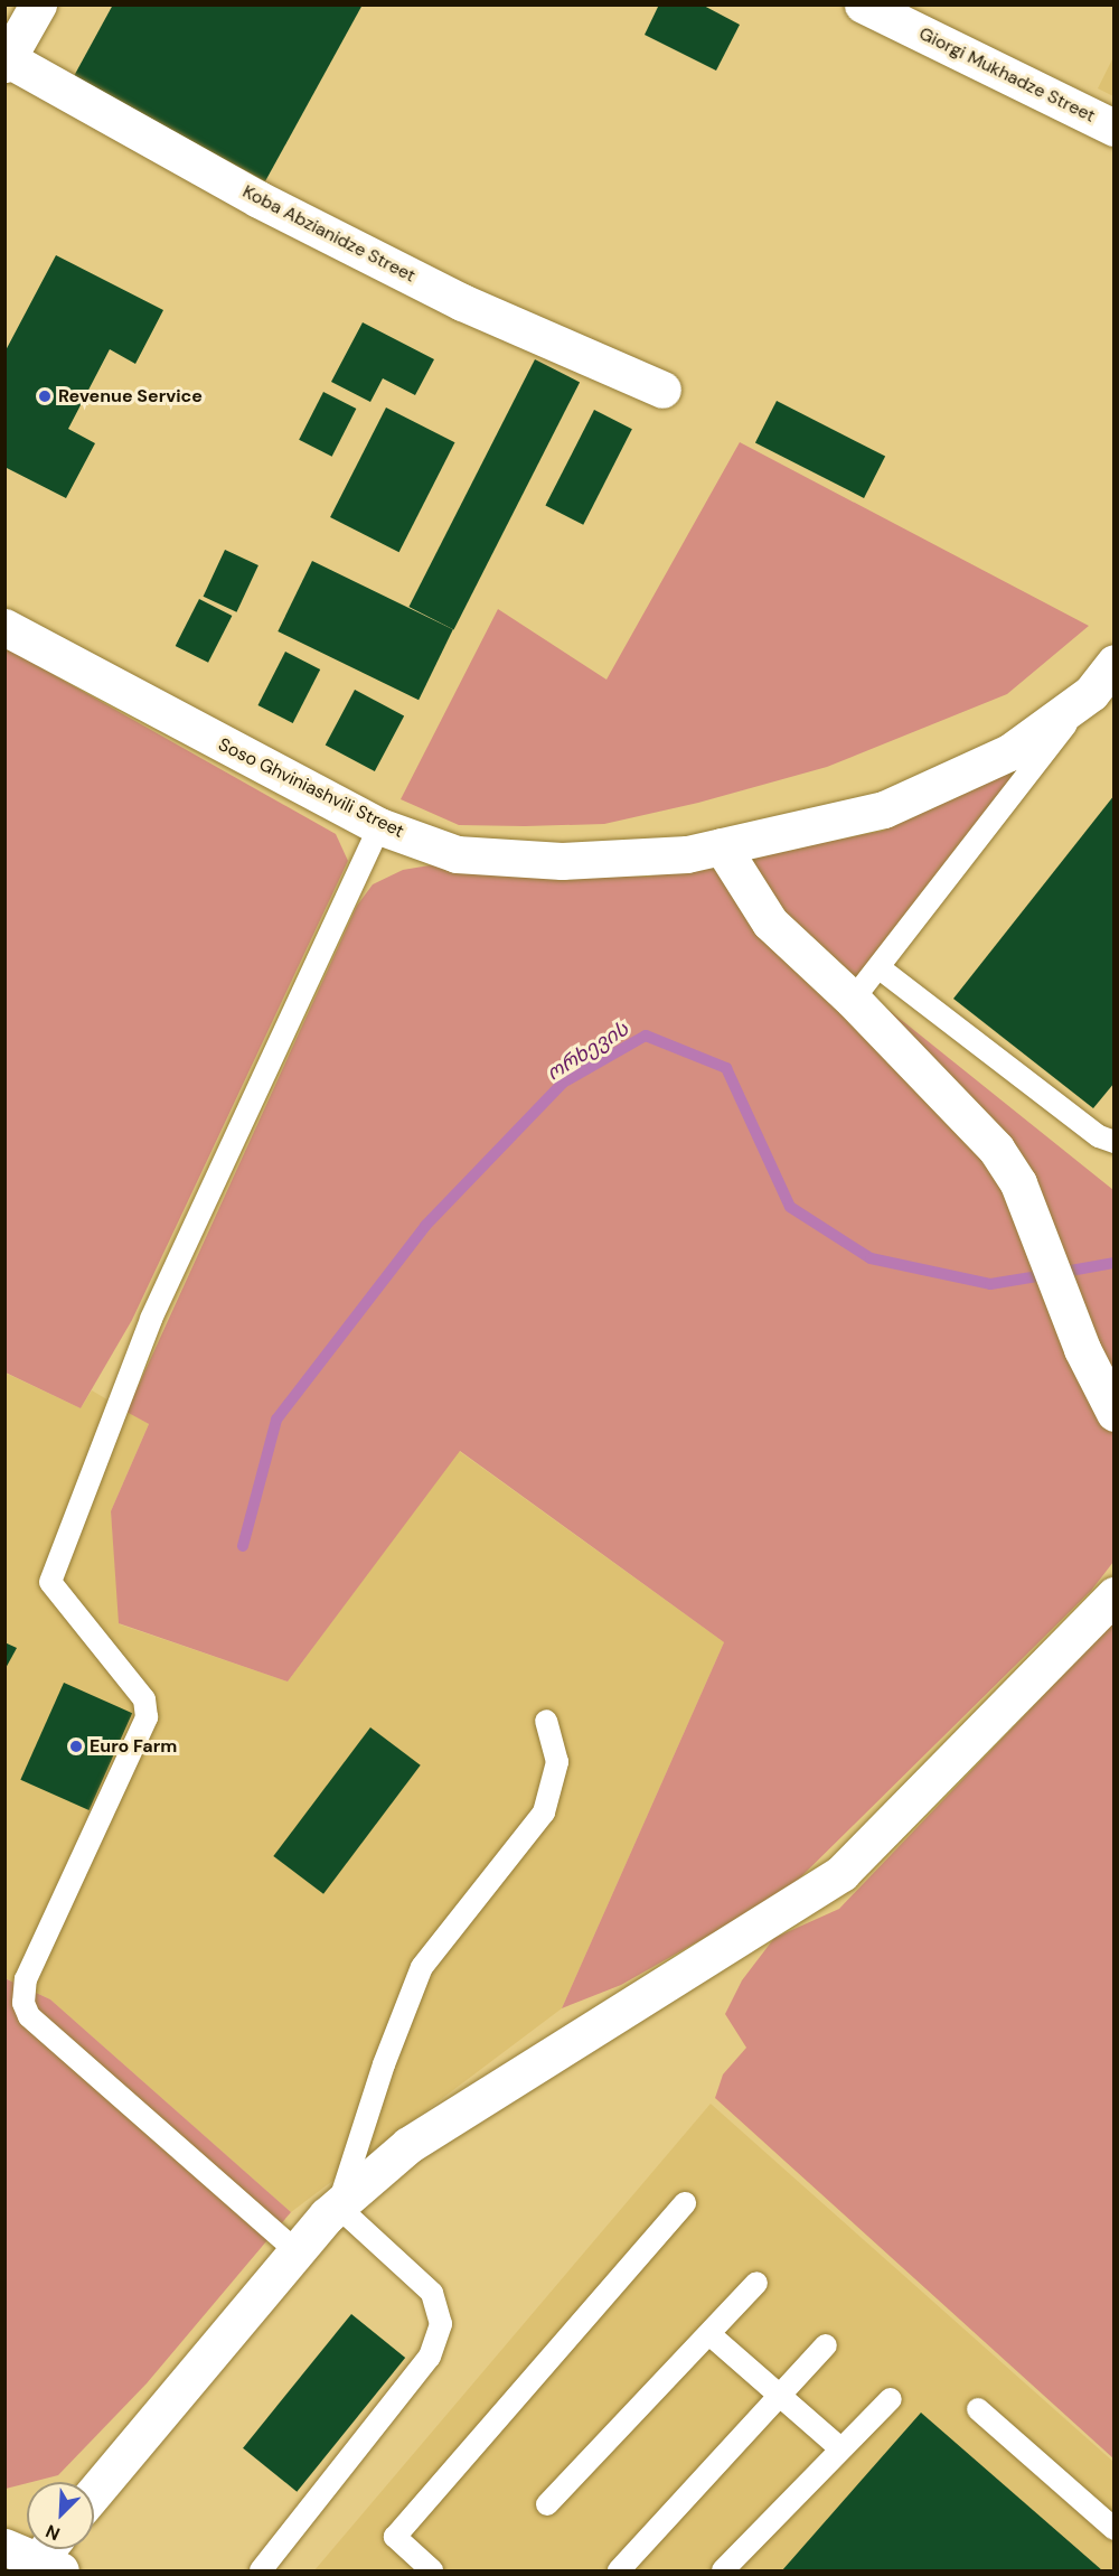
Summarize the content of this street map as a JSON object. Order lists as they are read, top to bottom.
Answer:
{
  "streets": {
    "street": ["Giorgi Mukhadze Street", "Koba Abzianidze Street", "Soso Ghviniashvili Street"]
  },
  "water": ["ორხევის"],
  "places": ["Revenue Service", "Euro Farm"],
  "north": "bottom left"
}
